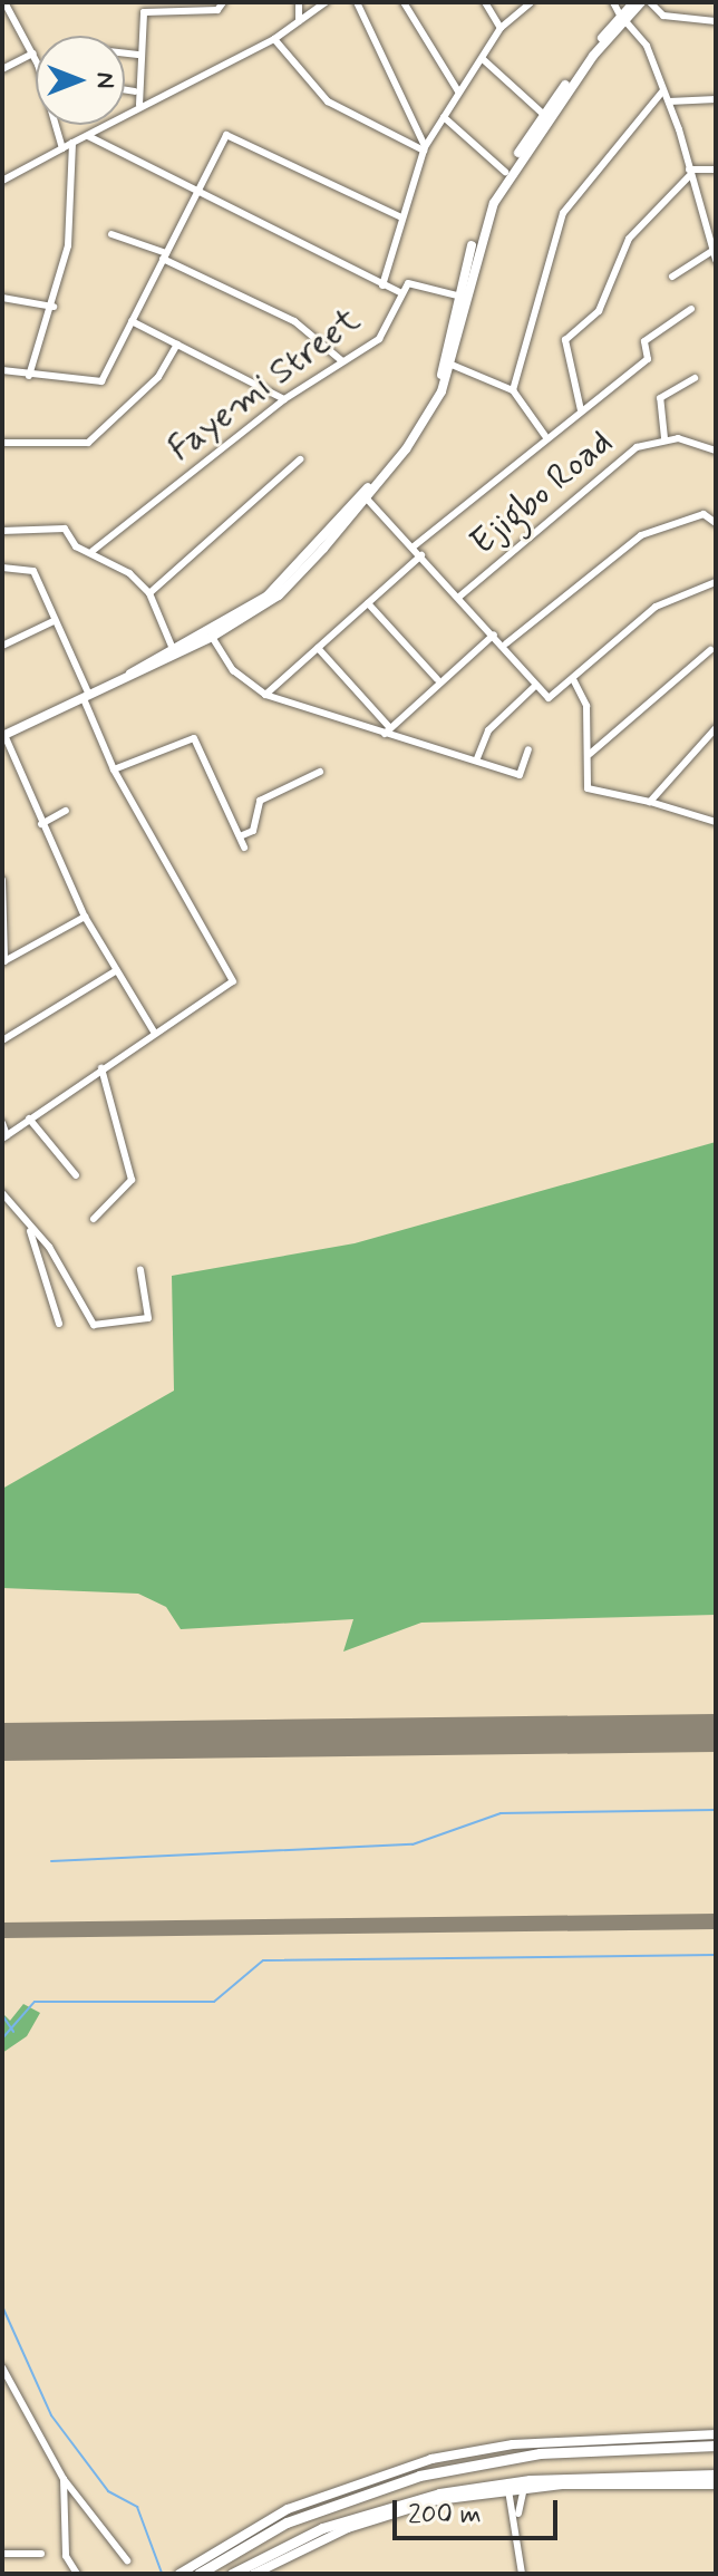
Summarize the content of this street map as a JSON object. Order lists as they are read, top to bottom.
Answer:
{
  "streets": {
    "street": ["Fayemi Street", "Ejigbo Road"]
  },
  "scale_bar": "200 m",
  "north": "right"
}
